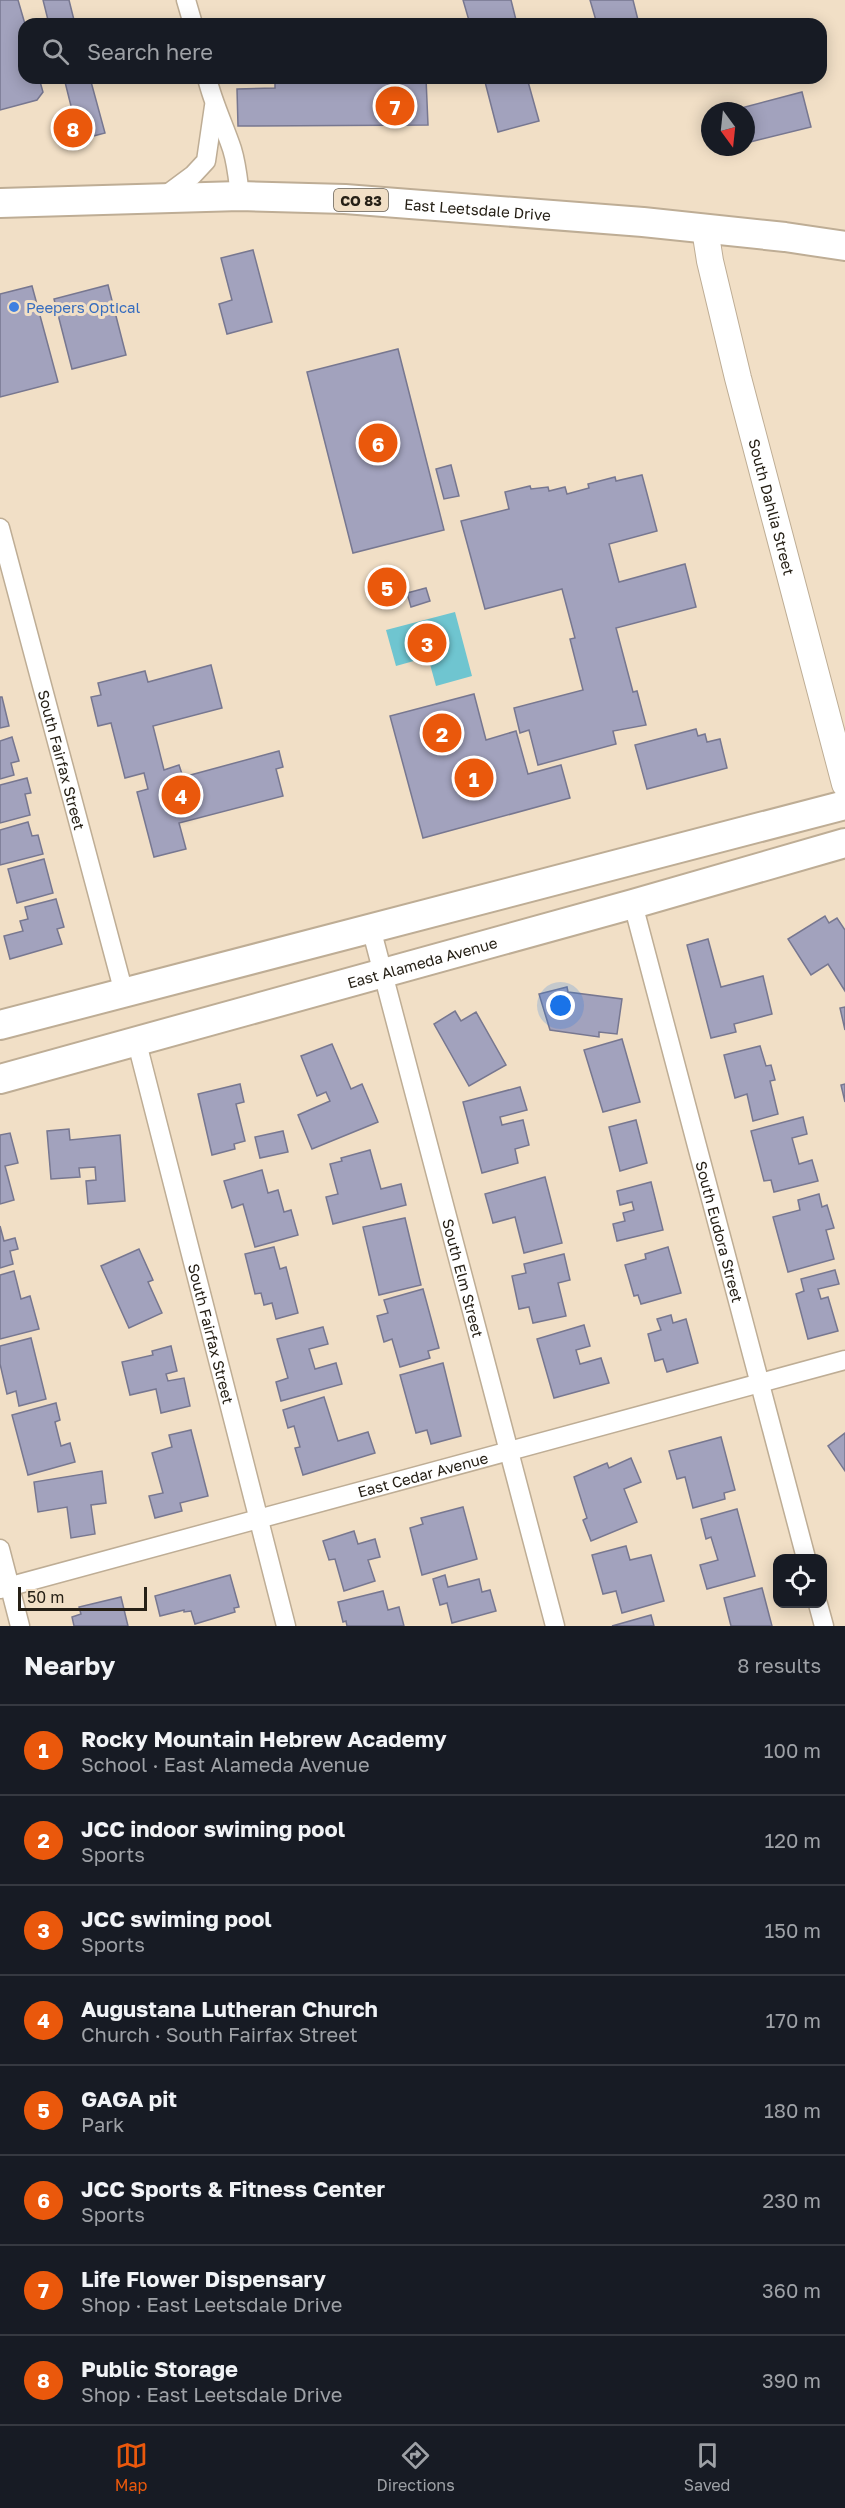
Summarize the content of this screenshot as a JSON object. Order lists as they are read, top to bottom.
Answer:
{
  "streets": {
    "main road": ["CO 83", "East Leetsdale Drive", "East Alameda Avenue"],
    "street": [
      "South Dahlia Street",
      "South Fairfax Street",
      "South Eudora Street",
      "South Elm Street",
      "East Cedar Avenue"
    ]
  },
  "crossings": [
    ["East Leetsdale Drive", "South Dahlia Street"],
    ["South Fairfax Street", "East Alameda Avenue"],
    ["South Fairfax Street", "East Cedar Avenue"],
    ["East Alameda Avenue", "South Eudora Street"],
    ["East Alameda Avenue", "South Elm Street"],
    ["South Eudora Street", "East Cedar Avenue"],
    ["South Elm Street", "East Cedar Avenue"]
  ],
  "places": ["Peepers Optical"],
  "scale_bar": "50 m",
  "north": "bottom",
  "page": {
    "search": "Search here",
    "pins": [
      "7",
      "8",
      "6",
      "5",
      "3",
      "2",
      "1",
      "4"
    ],
    "scale": "50 m",
    "heading": ["Nearby", "8 results"],
    "list": [
      {
        "mark": "1",
        "name": "Rocky Mountain Hebrew Academy",
        "note": "School · East Alameda Avenue",
        "value": "100 m"
      },
      {
        "mark": "2",
        "name": "JCC indoor swiming pool",
        "note": "Sports",
        "value": "120 m"
      },
      {
        "mark": "3",
        "name": "JCC swiming pool",
        "note": "Sports",
        "value": "150 m"
      },
      {
        "mark": "4",
        "name": "Augustana Lutheran Church",
        "note": "Church · South Fairfax Street",
        "value": "170 m"
      },
      {
        "mark": "5",
        "name": "GAGA pit",
        "note": "Park",
        "value": "180 m"
      },
      {
        "mark": "6",
        "name": "JCC Sports & Fitness Center",
        "note": "Sports",
        "value": "230 m"
      },
      {
        "mark": "7",
        "name": "Life Flower Dispensary",
        "note": "Shop · East Leetsdale Drive",
        "value": "360 m"
      },
      {
        "mark": "8",
        "name": "Public Storage",
        "note": "Shop · East Leetsdale Drive",
        "value": "390 m"
      }
    ],
    "nav": ["Map", "Directions", "Saved"]
  }
}
